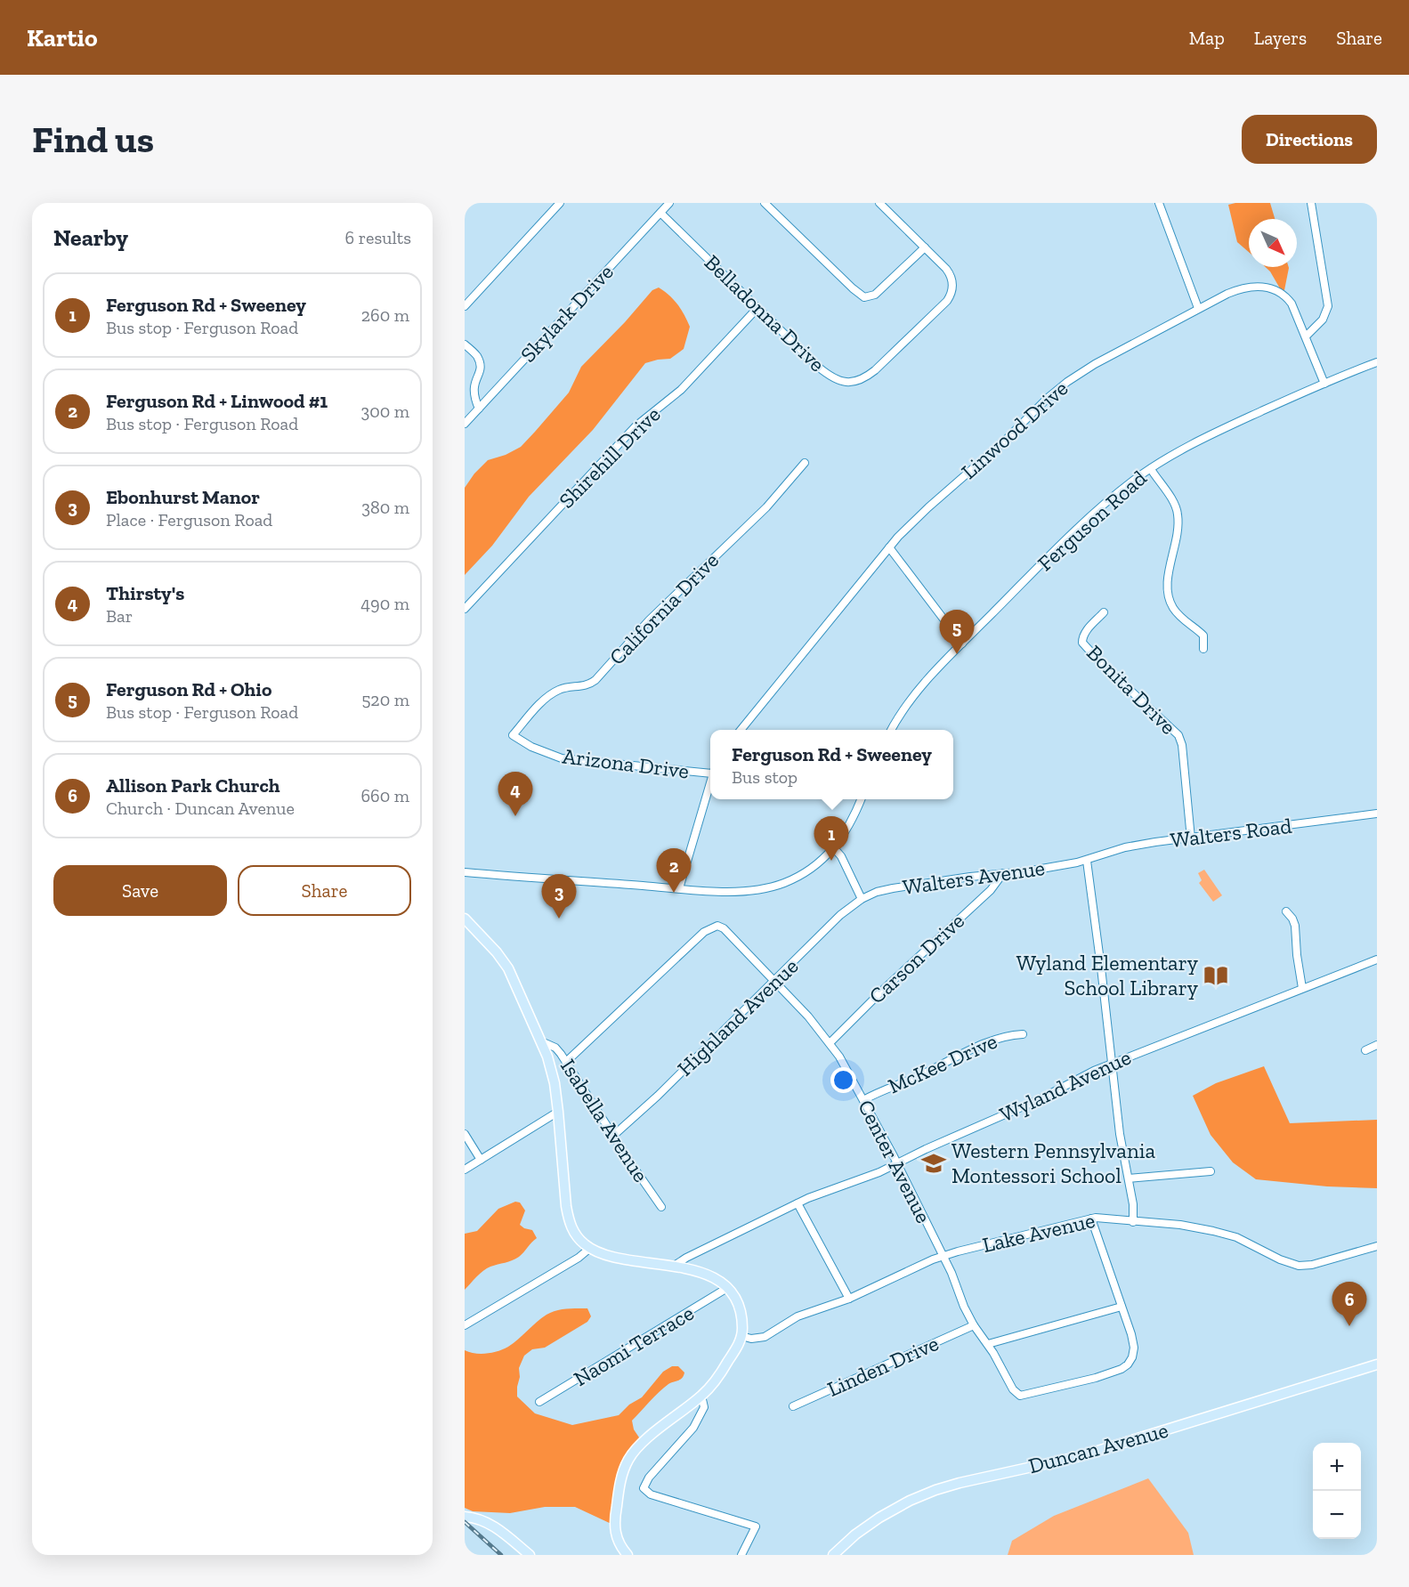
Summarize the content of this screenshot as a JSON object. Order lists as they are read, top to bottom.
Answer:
{
  "streets": {
    "main road": ["Duncan Avenue"],
    "street": [
      "Skylark Drive",
      "Belladonna Drive",
      "Linwood Drive",
      "Shirehill Drive",
      "Ferguson Road",
      "California Drive",
      "Bonita Drive",
      "Arizona Drive",
      "Walters Road",
      "Walters Avenue",
      "Carson Drive",
      "Highland Avenue",
      "McKee Drive",
      "Wyland Avenue",
      "Isabella Avenue",
      "Center Avenue",
      "Lake Avenue",
      "Naomi Terrace",
      "Linden Drive"
    ]
  },
  "crossings": [
    ["Skylark Drive", "Belladonna Drive"],
    ["Belladonna Drive", "Shirehill Drive"],
    ["Linwood Drive", "Ferguson Road"],
    ["California Drive", "Arizona Drive"],
    ["Bonita Drive", "Walters Road"],
    ["Walters Road", "Walters Avenue"],
    ["Walters Avenue", "Carson Drive"],
    ["Walters Avenue", "Highland Avenue"],
    ["Carson Drive", "Center Avenue"],
    ["Highland Avenue", "Isabella Avenue"],
    ["Highland Avenue", "Center Avenue"],
    ["McKee Drive", "Center Avenue"],
    ["Wyland Avenue", "Center Avenue"],
    ["Isabella Avenue", "Center Avenue"],
    ["Center Avenue", "Lake Avenue"],
    ["Center Avenue", "Linden Drive"]
  ],
  "places": {
    "library": ["Wyland Elementary School Library"],
    "school or university": ["Western Pennsylvania Montessori School"]
  },
  "north": "bottom right",
  "page": {
    "header": "Kartio",
    "nav": ["Map", "Layers", "Share"],
    "buttons": [
      "Directions",
      ["Save", "Share"]
    ],
    "title": "Find us",
    "heading": ["Nearby", "6 results"],
    "list": [
      {
        "mark": "1",
        "name": "Ferguson Rd + Sweeney",
        "note": "Bus stop · Ferguson Road",
        "value": "260 m"
      },
      {
        "mark": "2",
        "name": "Ferguson Rd + Linwood #1",
        "note": "Bus stop · Ferguson Road",
        "value": "300 m"
      },
      {
        "mark": "3",
        "name": "Ebonhurst Manor",
        "note": "Place · Ferguson Road",
        "value": "380 m"
      },
      {
        "mark": "4",
        "name": "Thirsty's",
        "note": "Bar",
        "value": "490 m"
      },
      {
        "mark": "5",
        "name": "Ferguson Rd + Ohio",
        "note": "Bus stop · Ferguson Road",
        "value": "520 m"
      },
      {
        "mark": "6",
        "name": "Allison Park Church",
        "note": "Church · Duncan Avenue",
        "value": "660 m"
      }
    ],
    "pins": [
      "5",
      "4",
      "1",
      "2",
      "3",
      "6"
    ],
    "popup": ["Ferguson Rd + Sweeney", "Bus stop"],
    "map_buttons": ["+", "−"]
  }
}
